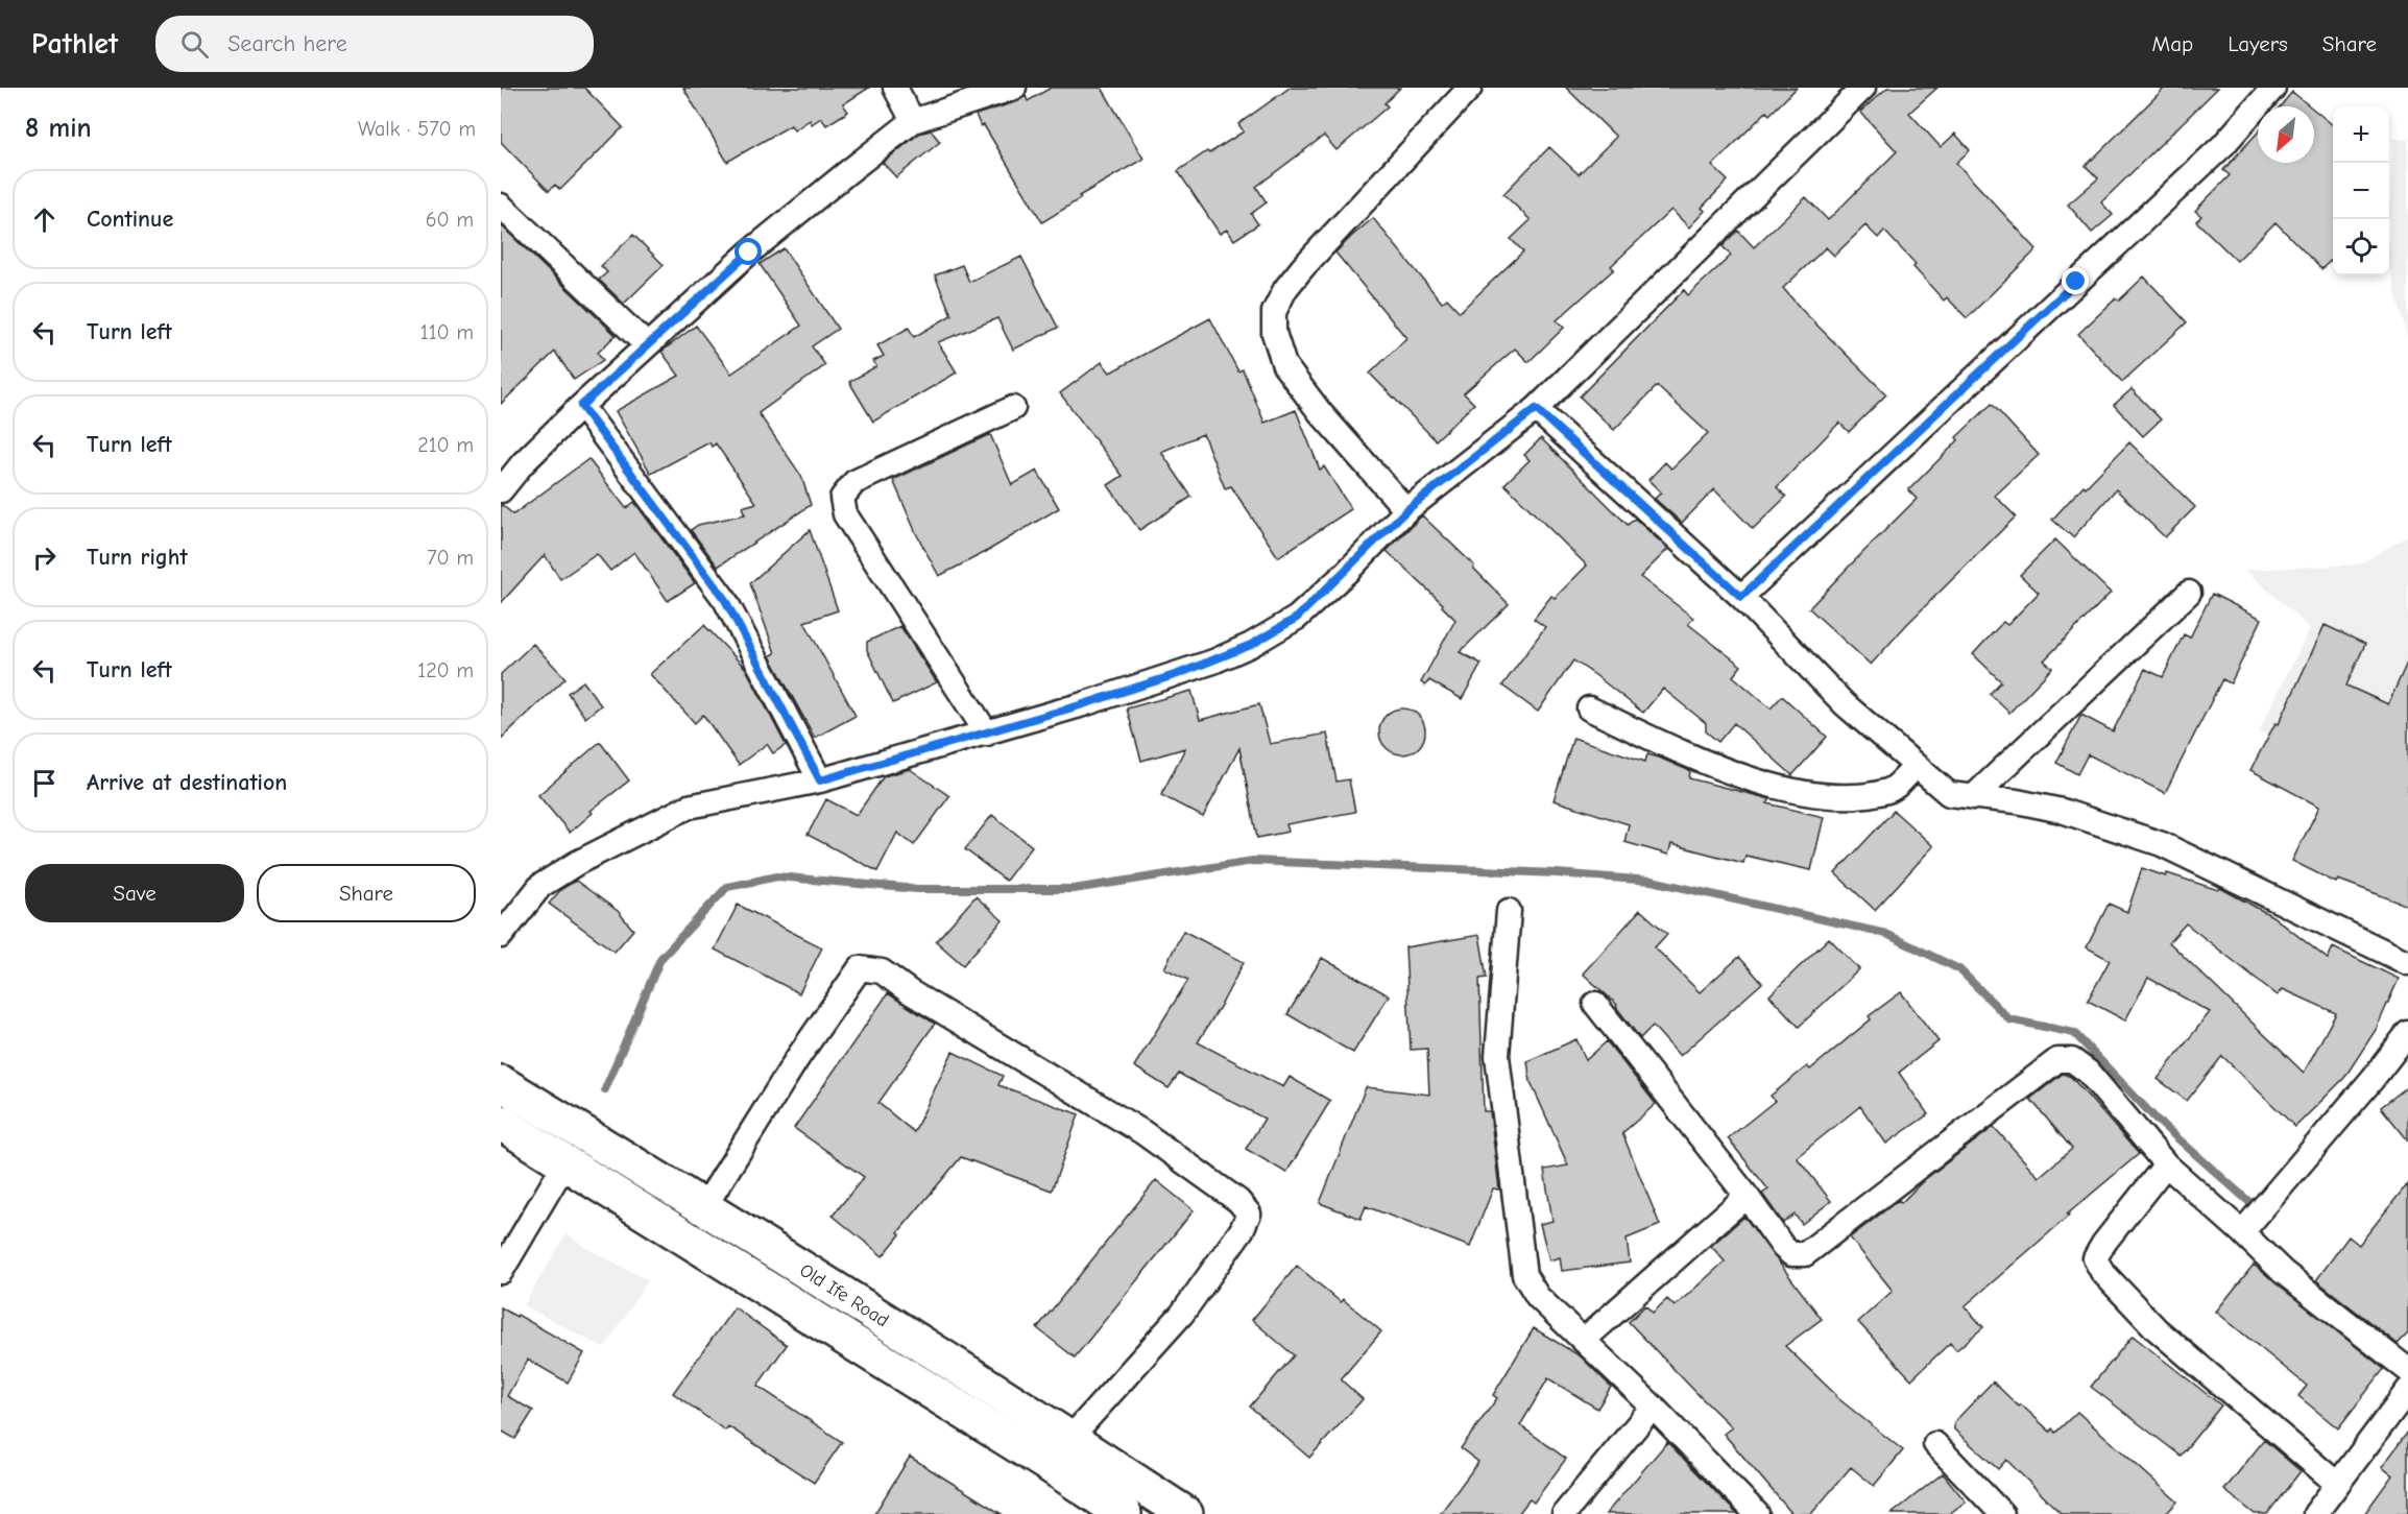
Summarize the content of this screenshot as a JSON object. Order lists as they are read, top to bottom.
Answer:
{
  "streets": {
    "main road": ["Old Ife Road"]
  },
  "north": "bottom left",
  "page": {
    "header": "Pathlet",
    "search": "Search here",
    "nav": ["Map", "Layers", "Share"],
    "heading": ["8 min", "Walk · 570 m"],
    "map_buttons": ["+", "−"],
    "list": [
      ["Continue", "60 m"],
      ["Turn left", "110 m"],
      ["Turn left", "210 m"],
      ["Turn right", "70 m"],
      ["Turn left", "120 m"],
      "Arrive at destination"
    ],
    "buttons": ["Save", "Share"]
  }
}
